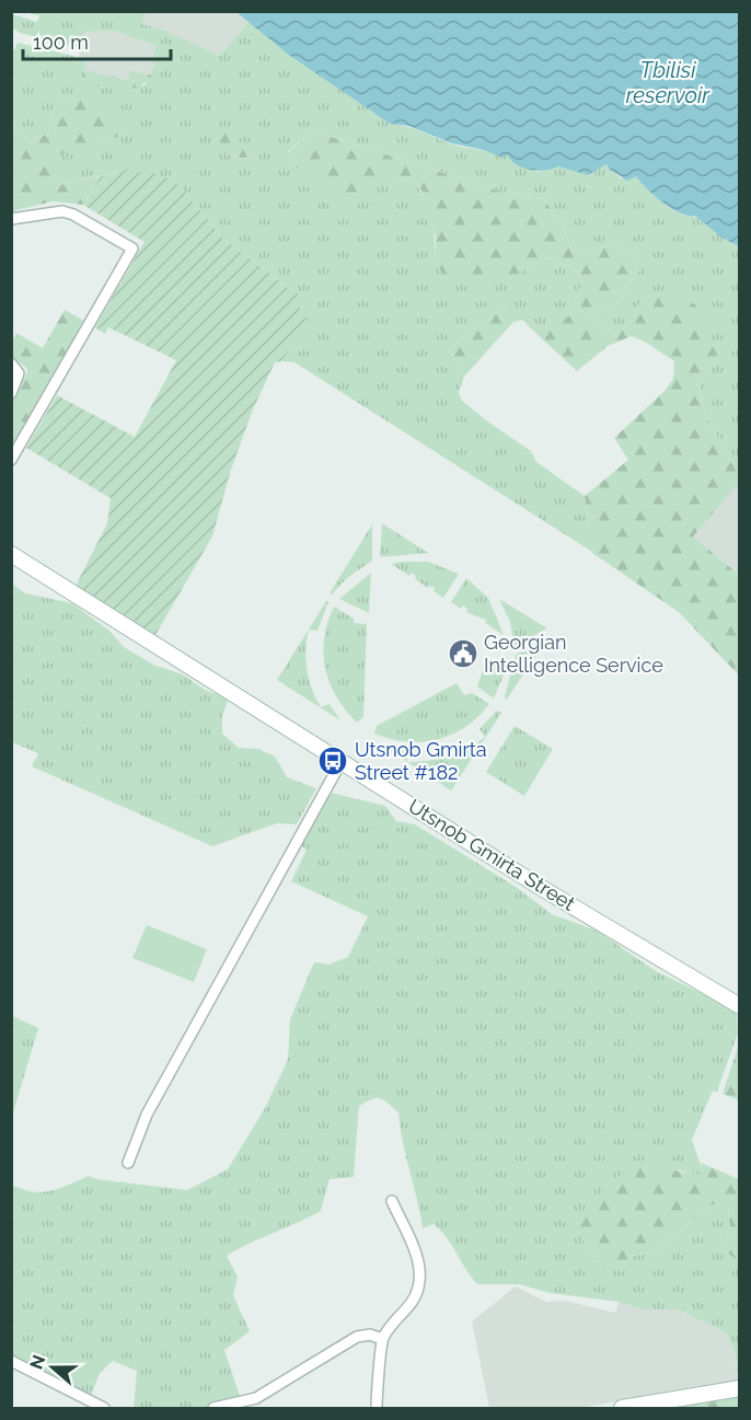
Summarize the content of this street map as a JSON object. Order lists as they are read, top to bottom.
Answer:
{
  "streets": {
    "main road": ["Utsnob Gmirta Street"]
  },
  "water": ["Tbilisi reservoir"],
  "places": {
    "public building": ["Georgian Intelligence Service"],
    "bus stop": ["Utsnob Gmirta Street #182"]
  },
  "scale_bar": "100 m",
  "north": "left"
}
